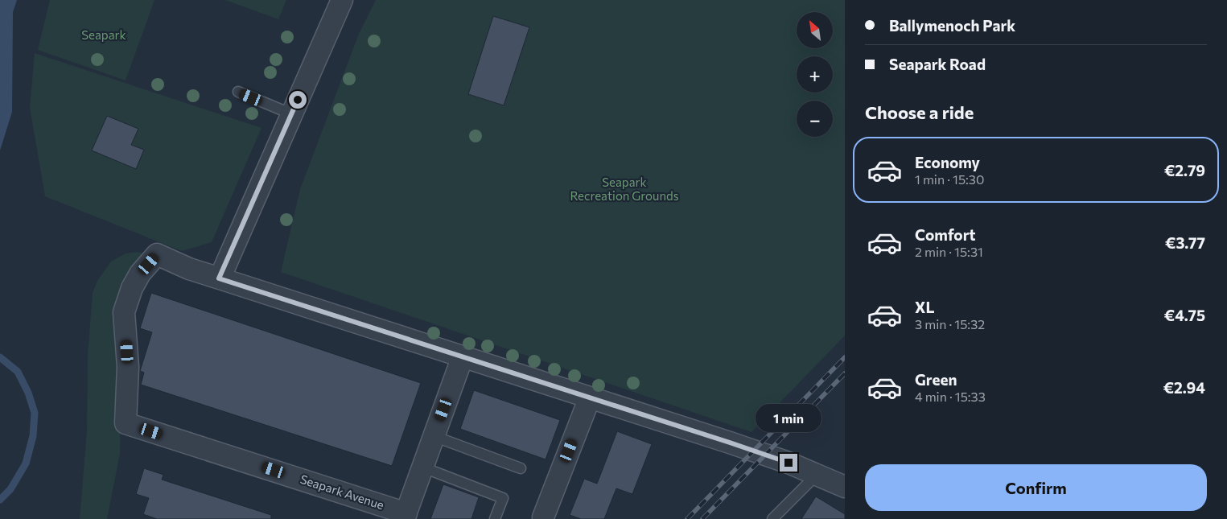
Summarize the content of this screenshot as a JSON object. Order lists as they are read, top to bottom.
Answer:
{
  "streets": {
    "street": ["Seapark Avenue"]
  },
  "parks": ["Seapark", "Seapark Recreation Grounds"],
  "north": "top left",
  "page": {
    "banner": ["Ballymenoch Park", "Seapark Road"],
    "map_buttons": ["+", "−"],
    "heading": "Choose a ride",
    "list": [
      {
        "name": "Economy",
        "note": "1 min · 15:30",
        "value": "€2.79"
      },
      {
        "name": "Comfort",
        "note": "2 min · 15:31",
        "value": "€3.77"
      },
      {
        "name": "XL",
        "note": "3 min · 15:32",
        "value": "€4.75"
      },
      {
        "name": "Green",
        "note": "4 min · 15:33",
        "value": "€2.94"
      }
    ],
    "bubble": "1 min",
    "buttons": "Confirm"
  }
}
